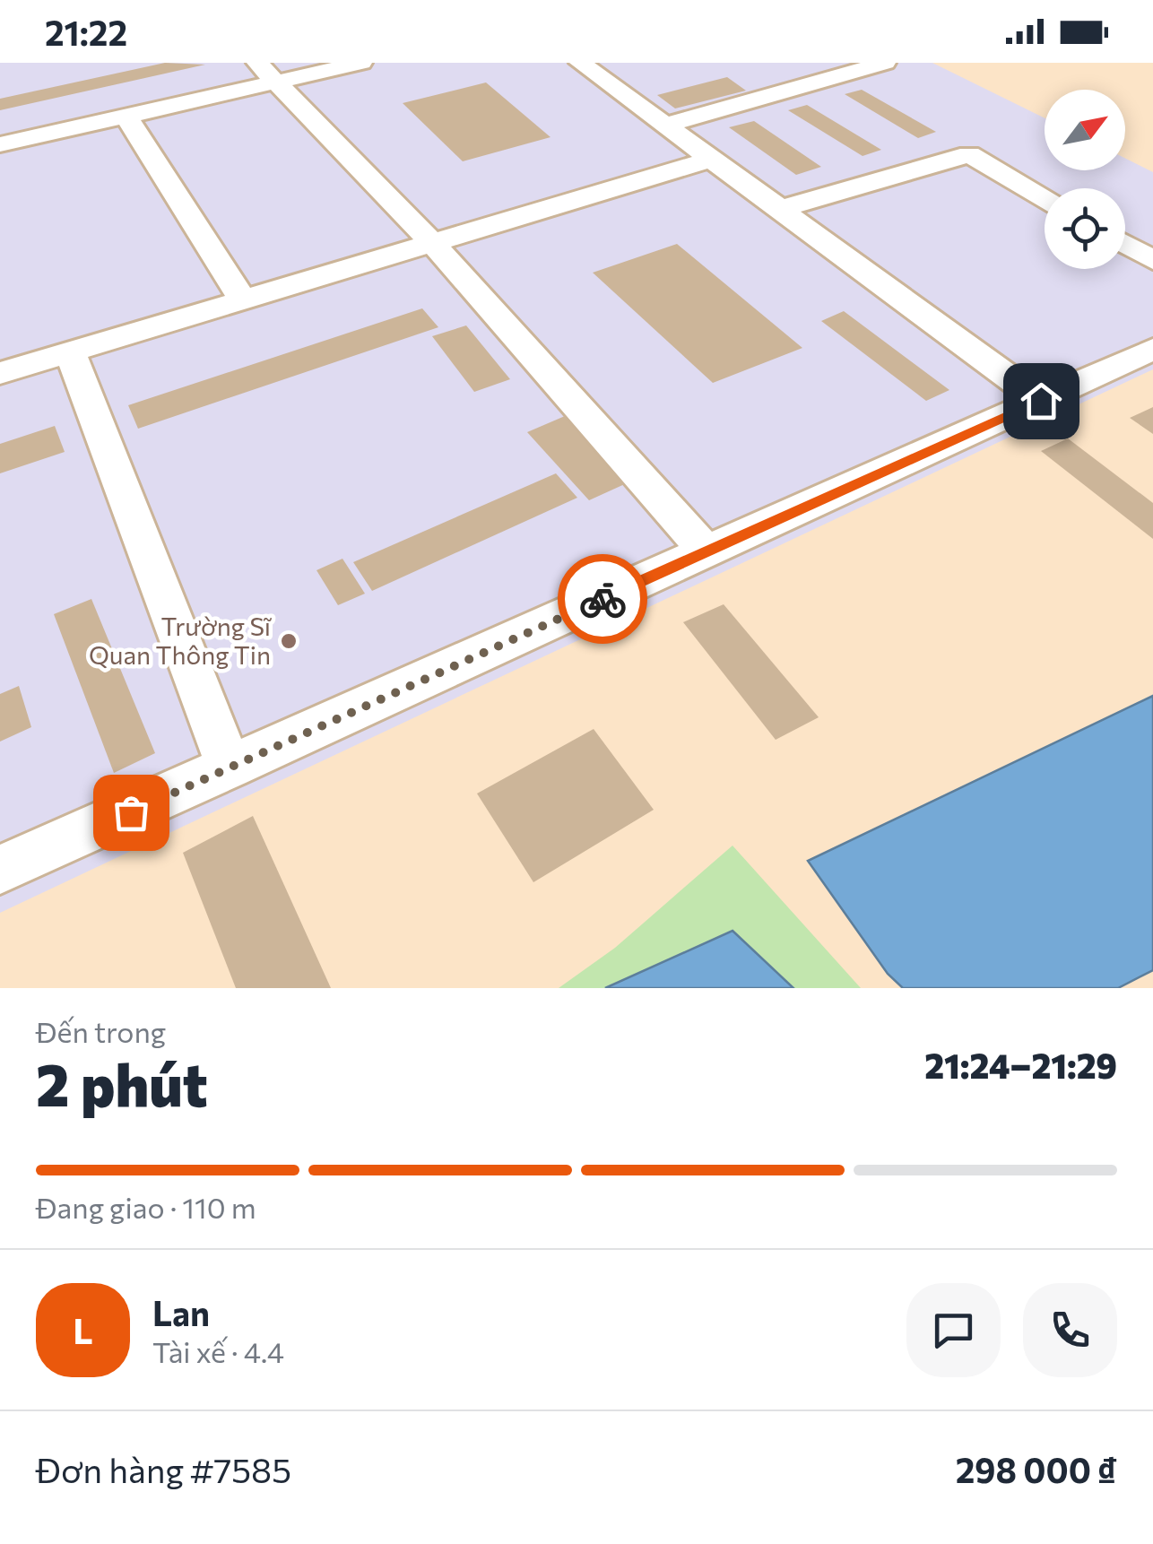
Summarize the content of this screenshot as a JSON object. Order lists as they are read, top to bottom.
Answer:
{
  "places": ["Trường Sĩ Quan Thông Tin"],
  "north": "top right",
  "page": {
    "status": "21:22",
    "heading": ["2 phút", "Đến trong", "21:24–21:29"],
    "panel": [
      "Lan",
      "Tài xế · 4.4",
      "Đơn hàng #7585",
      "298 000 ₫"
    ],
    "bar": "Đang giao · 110 m",
    "round": "L"
  }
}
